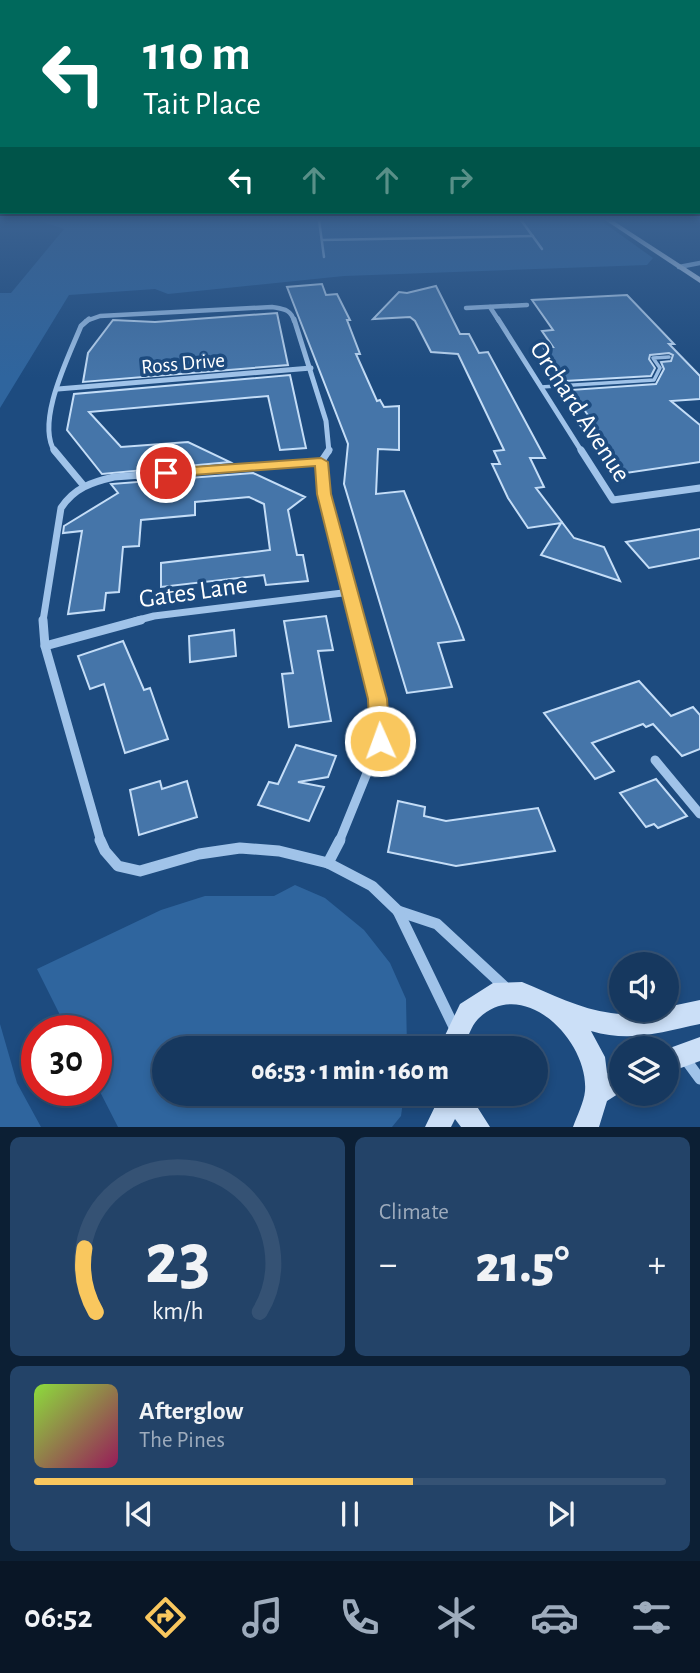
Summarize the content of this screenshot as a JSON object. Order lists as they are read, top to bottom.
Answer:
{
  "streets": {
    "street": ["Ross Drive", "Orchard Avenue", "Gates Lane"]
  },
  "page": {
    "turn": ["110 m", "Tait Place"],
    "limit": "30",
    "trip": "06:53 · 1 min · 160 m",
    "tile": "Climate",
    "heat": ["−", "21.5°", "+"],
    "song": ["Afterglow", "The Pines"],
    "tabs": "06:52",
    "gauge": ["23", "km/h"]
  }
}
